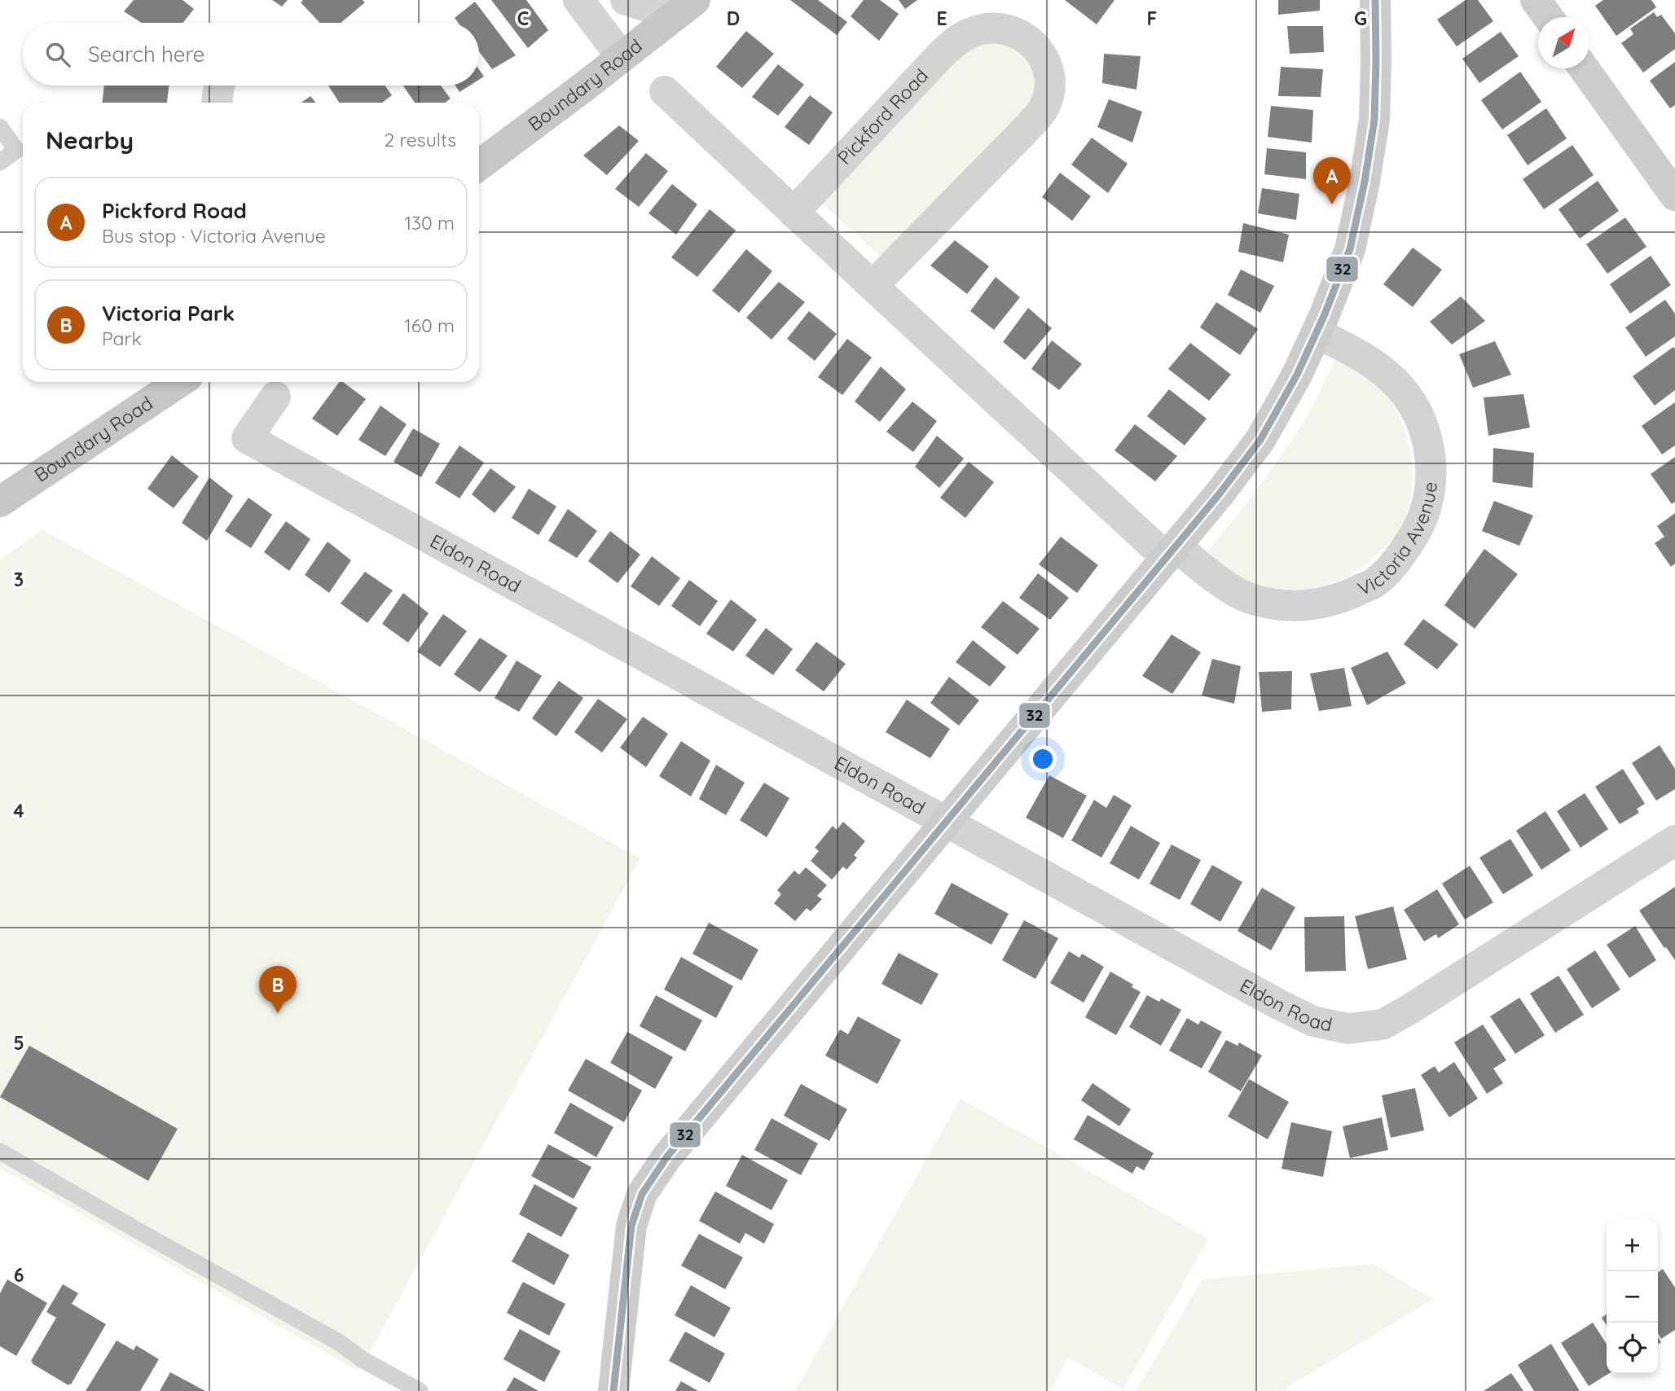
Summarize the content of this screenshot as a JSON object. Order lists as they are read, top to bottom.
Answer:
{
  "streets": {
    "main road": ["Boundary Road"],
    "street": ["Pickford Road", "Victoria Avenue", "Eldon Road"]
  },
  "lines": ["transit line 32"],
  "north": "top right",
  "page": {
    "search": "Search here",
    "heading": ["Nearby", "2 results"],
    "pins": ["A", "B"],
    "list": [
      {
        "mark": "A",
        "name": "Pickford Road",
        "note": "Bus stop · Victoria Avenue",
        "value": "130 m"
      },
      {
        "mark": "B",
        "name": "Victoria Park",
        "note": "Park",
        "value": "160 m"
      }
    ],
    "map_buttons": ["+", "−"]
  },
  "grid": {
    "columns": [
      "C",
      "D",
      "E",
      "F",
      "G"
    ],
    "rows": [
      "3",
      "4",
      "5",
      "6"
    ]
  }
}
